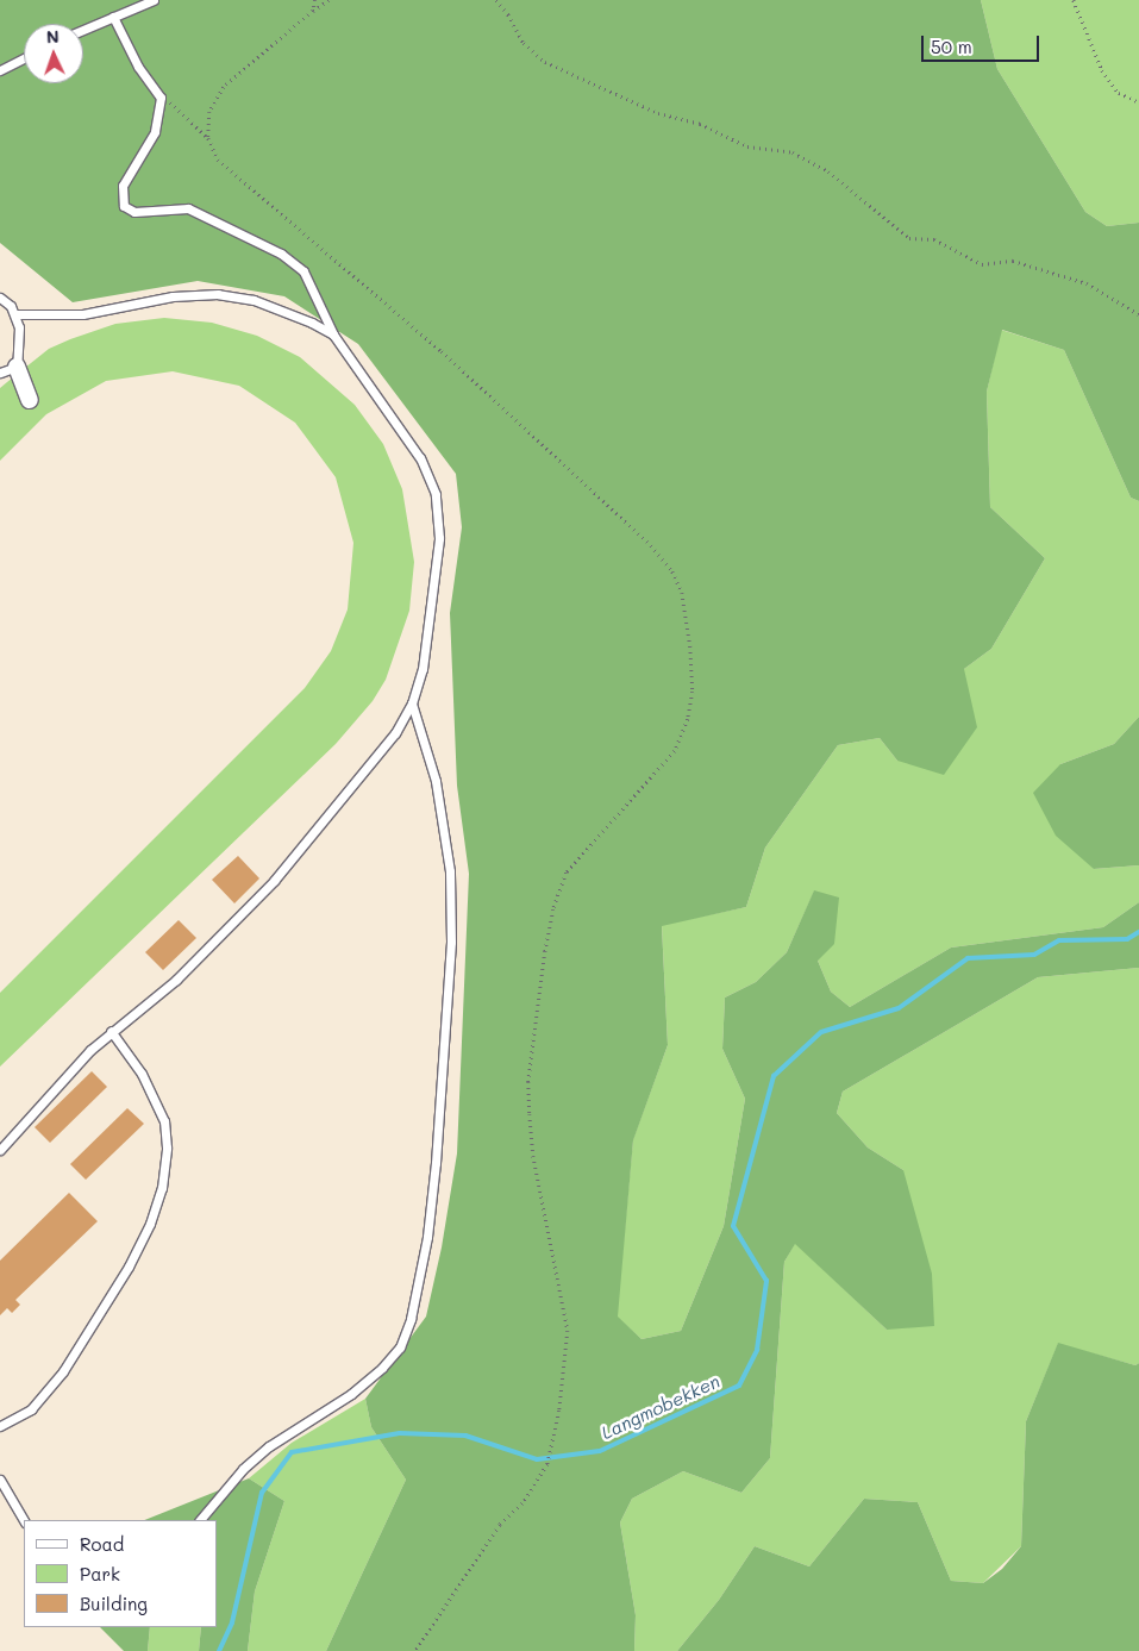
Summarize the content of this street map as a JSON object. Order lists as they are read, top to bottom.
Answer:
{
  "water": ["Langmobekken"],
  "legend": ["Road", "Park", "Building"],
  "scale_bar": "50 m",
  "north": "top"
}
